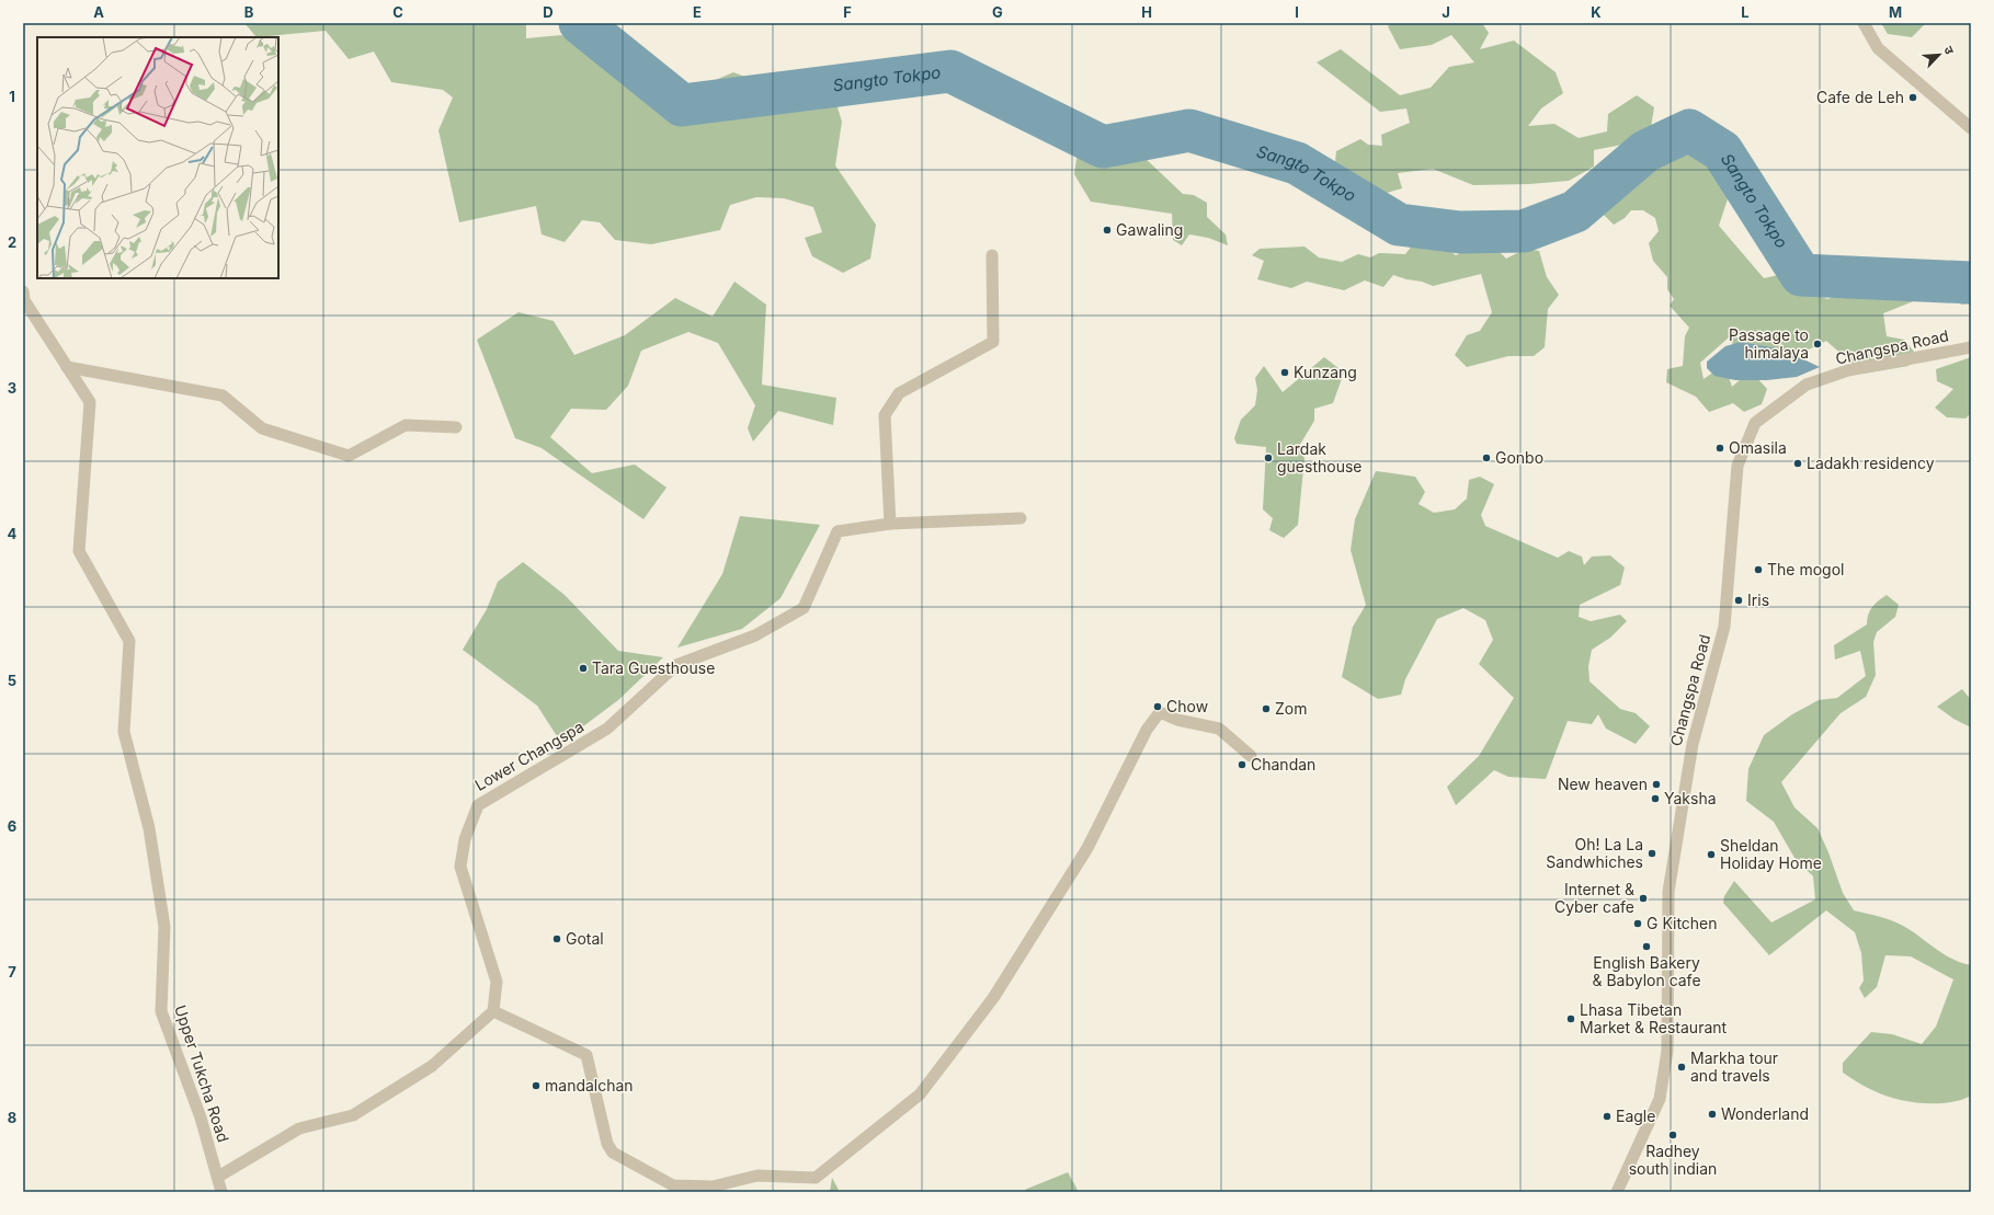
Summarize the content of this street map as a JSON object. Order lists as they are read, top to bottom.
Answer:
{
  "streets": {
    "street": ["Changspa Road", "Lower Changspa", "Upper Tukcha Road"]
  },
  "water": ["Sangto Tokpo"],
  "places": [
    "Cafe de Leh",
    "Gawaling",
    "Passage to himalaya",
    "Kunzang",
    "Omasila",
    "Lardak guesthouse",
    "Gonbo",
    "Ladakh residency",
    "The mogol",
    "Iris",
    "Tara Guesthouse",
    "Chow",
    "Zom",
    "Chandan",
    "New heaven",
    "Yaksha",
    "Oh! La La Sandwhiches",
    "Sheldan Holiday Home",
    "Internet & Cyber cafe",
    "G Kitchen",
    "Gotal",
    "English Bakery & Babylon cafe",
    "Lhasa Tibetan Market & Restaurant",
    "Markha tour and travels",
    "mandalchan",
    "Wonderland",
    "Eagle",
    "Radhey south indian"
  ],
  "north": "top right",
  "grid": {
    "columns": [
      "A",
      "B",
      "C",
      "D",
      "E",
      "F",
      "G",
      "H",
      "I",
      "J",
      "K",
      "L",
      "M"
    ],
    "rows": [
      "1",
      "2",
      "3",
      "4",
      "5",
      "6",
      "7",
      "8"
    ]
  }
}
